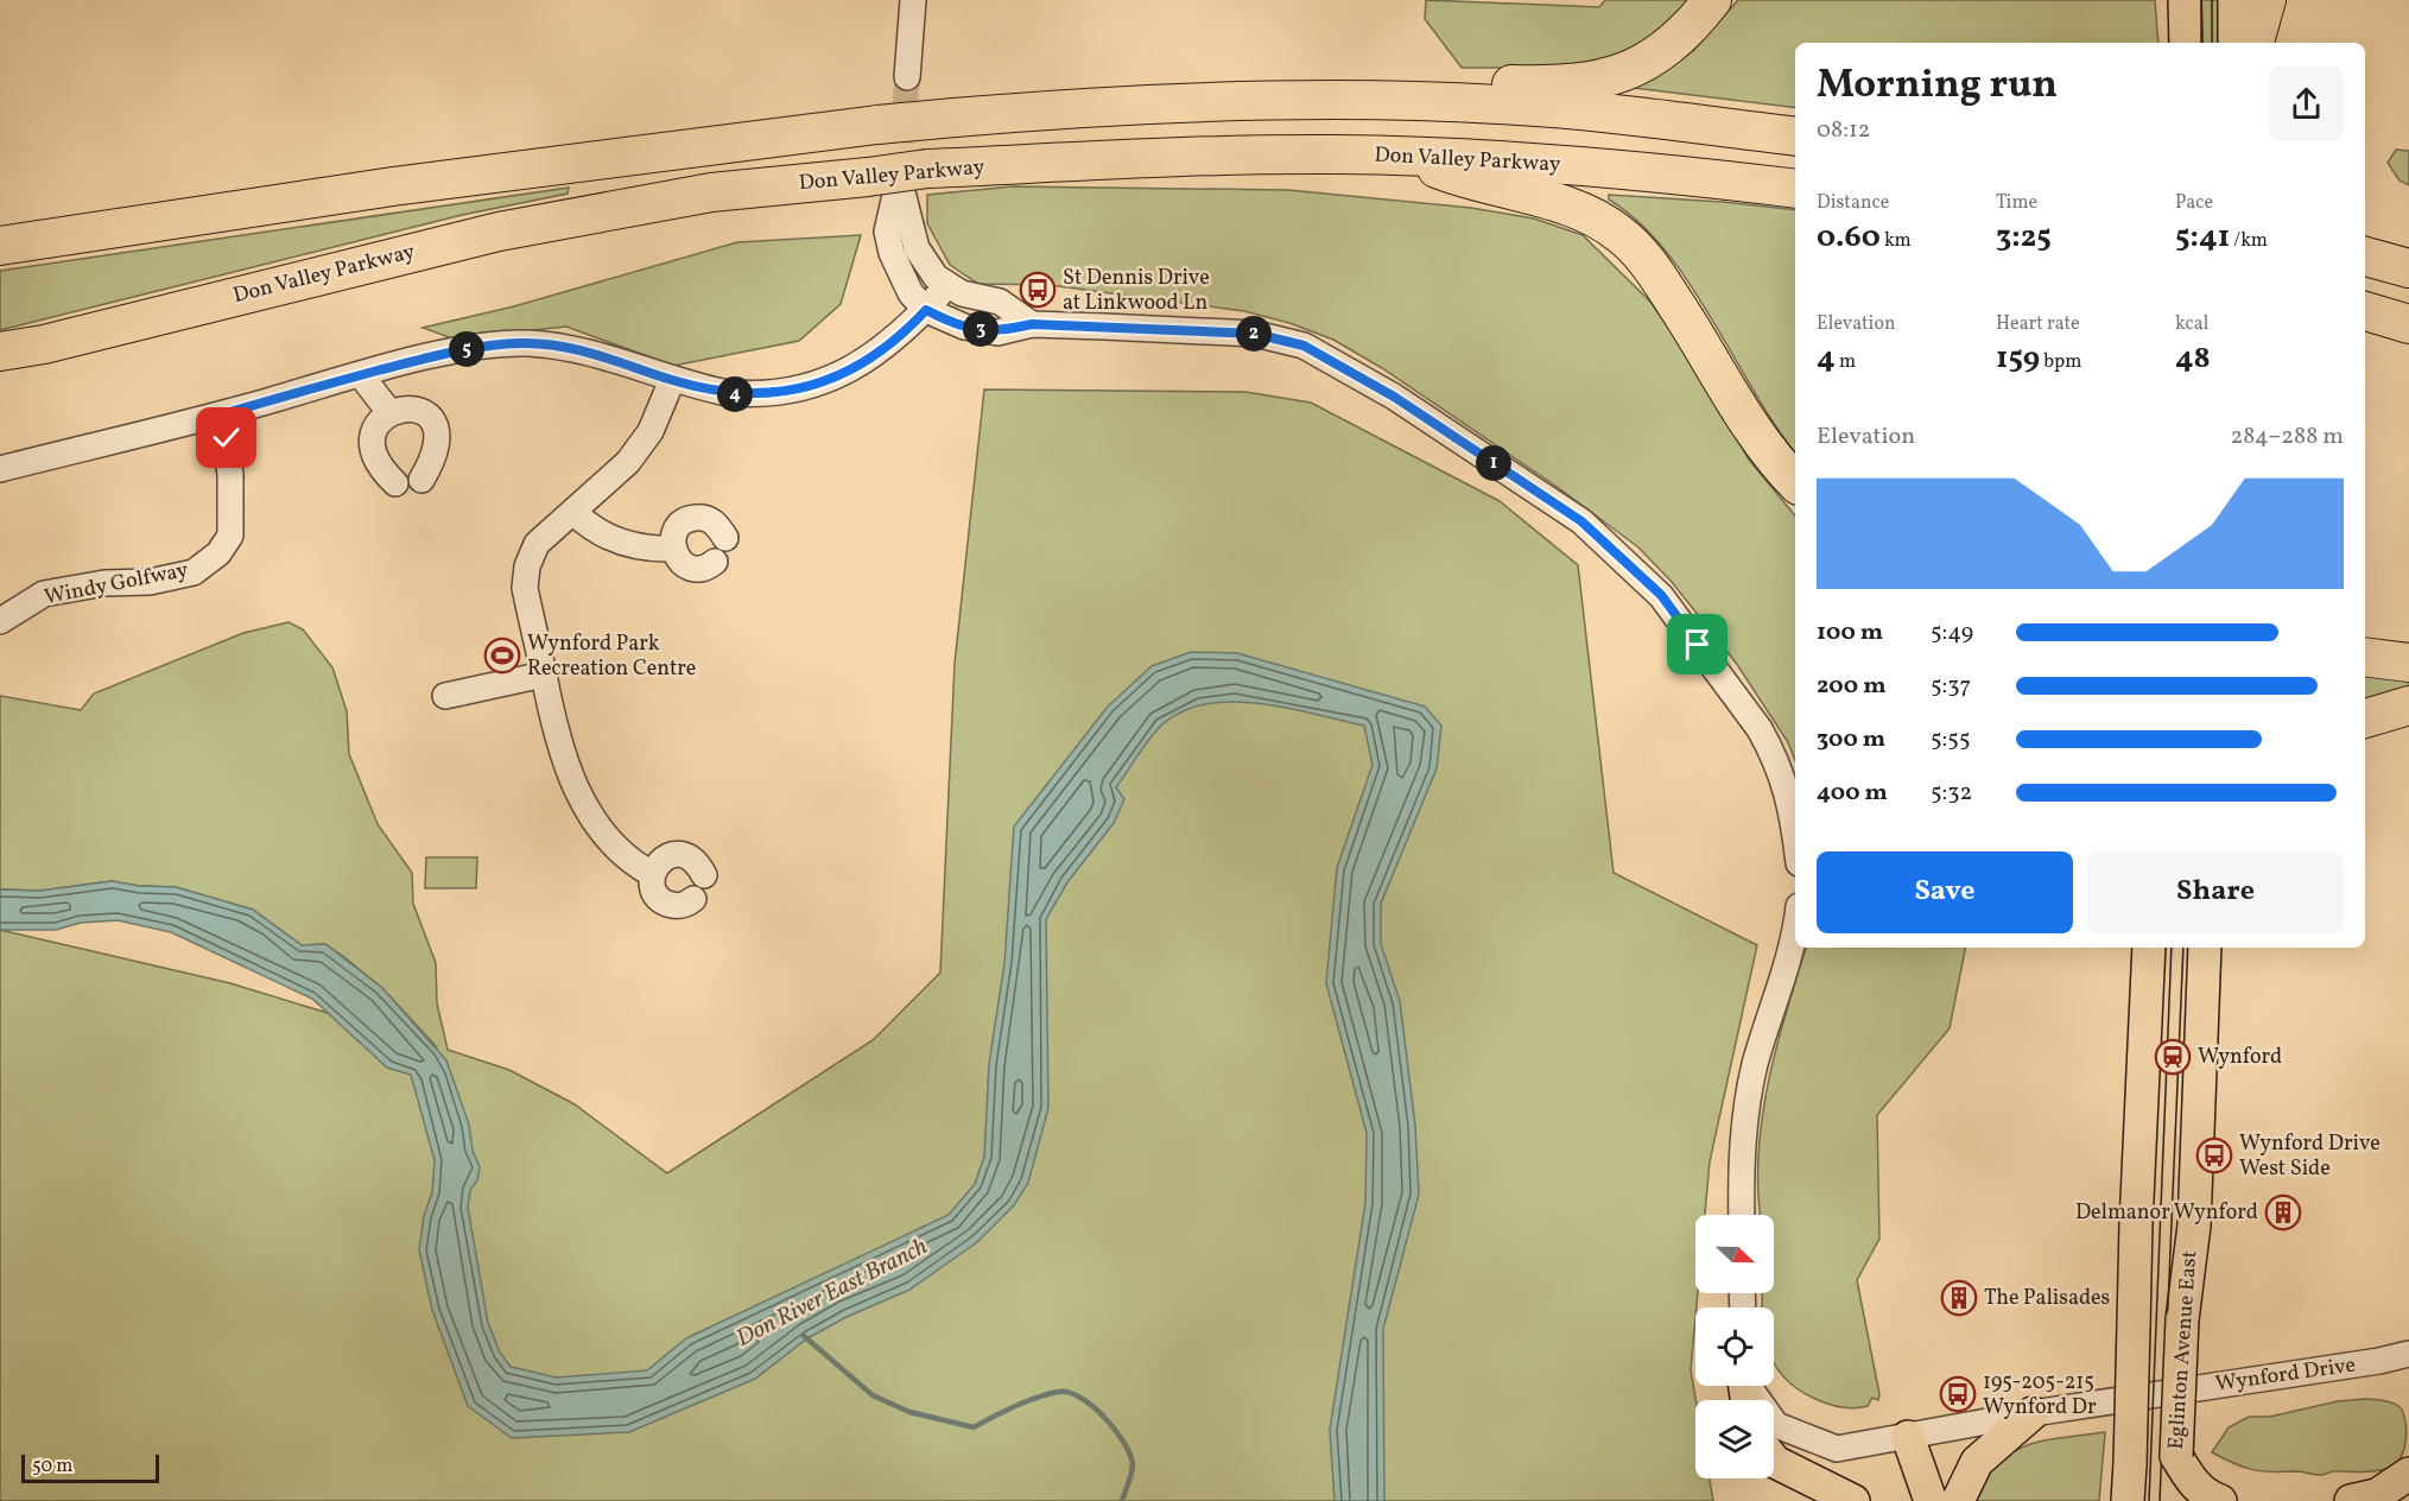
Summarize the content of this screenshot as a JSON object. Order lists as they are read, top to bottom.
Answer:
{
  "streets": {
    "highway": ["Don Valley Parkway"],
    "main road": ["Eglinton Avenue East"],
    "street": ["Windy Golfway", "Wynford Drive"]
  },
  "water": ["Don River East Branch"],
  "places": {
    "bus stop": ["St Dennis Drive at Linkwood Ln", "Wynford Drive West Side", "195-205-215 Wynford Dr"],
    "sports": ["Wynford Park Recreation Centre"],
    "station": ["Wynford"],
    "building": ["Delmanor Wynford", "The Palisades"]
  },
  "scale_bar": "50 m",
  "north": "right",
  "page": {
    "heading": ["Morning run", "08:12"],
    "stats": [
      ["Distance", "0.60 km"],
      ["Time", "3:25"],
      ["Pace", "5:41 /km"],
      ["Elevation", "4 m"],
      ["Heart rate", "159 bpm"],
      ["kcal", "48"]
    ],
    "pins": [
      "3",
      "2",
      "5",
      "4",
      "1"
    ],
    "chart": ["Elevation", "284–288 m"],
    "list": [
      {
        "name": "100 m",
        "note": "5:49"
      },
      {
        "name": "200 m",
        "note": "5:37"
      },
      {
        "name": "300 m",
        "note": "5:55"
      },
      {
        "name": "400 m",
        "note": "5:32"
      }
    ],
    "buttons": ["Save", "Share"],
    "scale": "50 m"
  }
}
